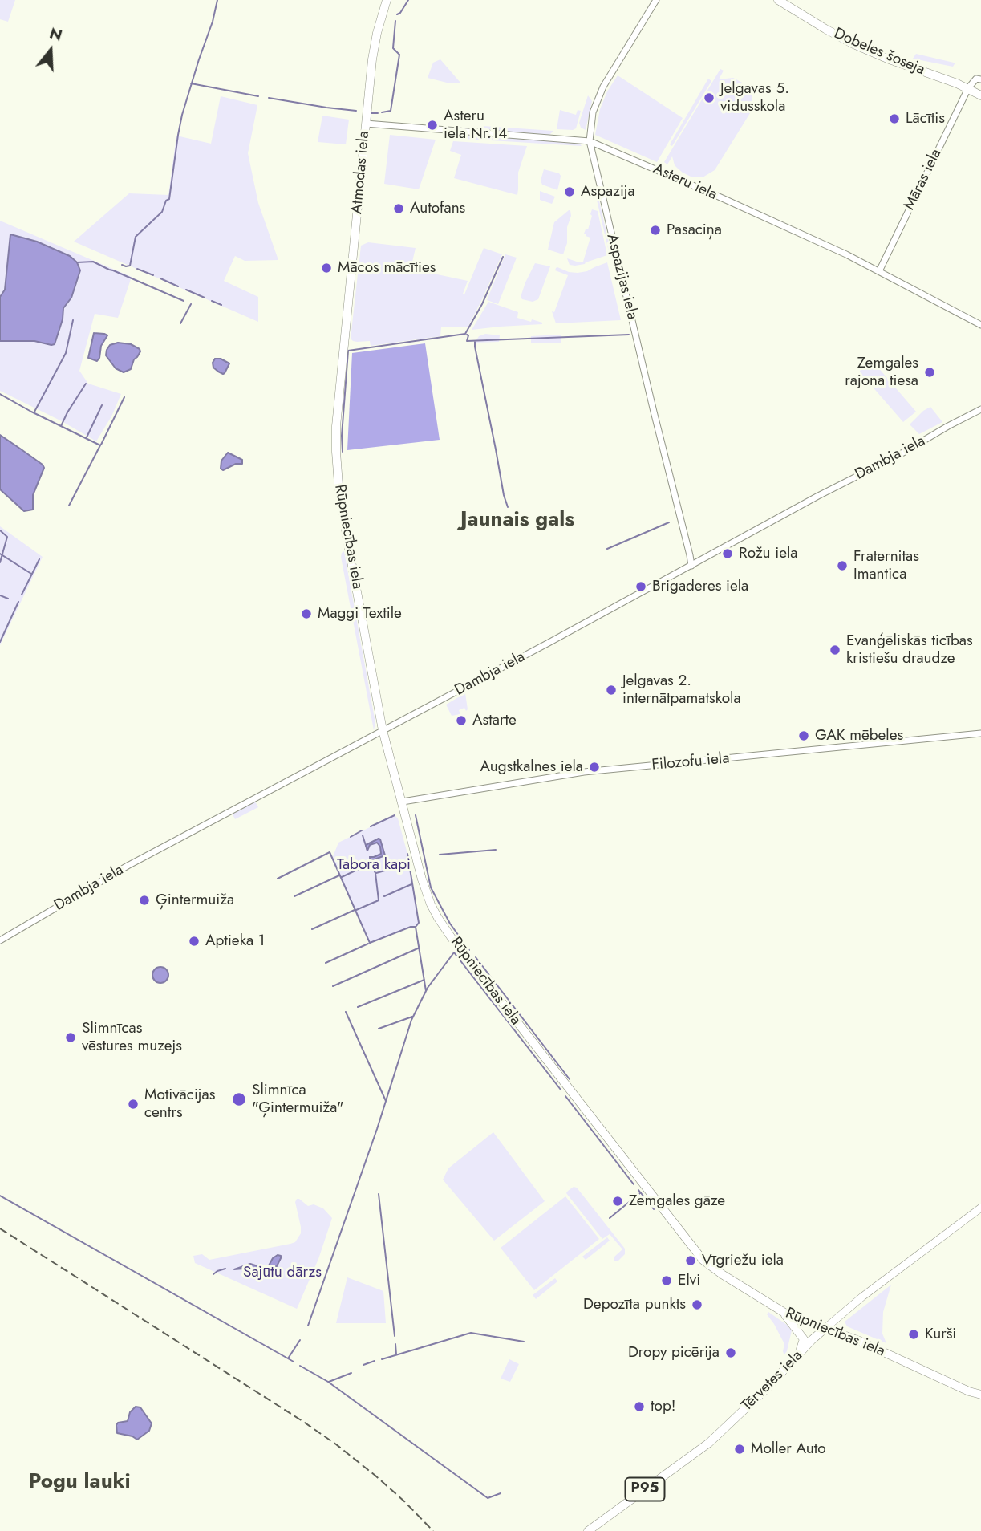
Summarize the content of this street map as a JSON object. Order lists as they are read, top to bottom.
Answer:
{
  "streets": {
    "main road": [
      "Dobeles šoseja",
      "Atmodas iela",
      "Rūpniecības iela",
      "Tērvetes iela",
      "P95"
    ],
    "street": [
      "Māras iela",
      "Asteru iela",
      "Aspazijas iela",
      "Dambja iela",
      "Filozofu iela"
    ]
  },
  "crossings": [
    ["Dobeles šoseja", "Māras iela"],
    ["Atmodas iela", "Asteru iela"],
    ["Atmodas iela", "Rūpniecības iela"],
    ["Māras iela", "Asteru iela"],
    ["Asteru iela", "Aspazijas iela"],
    ["Aspazijas iela", "Dambja iela"],
    ["Dambja iela", "Rūpniecības iela"],
    ["Rūpniecības iela", "Filozofu iela"],
    ["Rūpniecības iela", "Tērvetes iela"]
  ],
  "districts": ["Jaunais gals", "Pogu lauki"],
  "parks": ["Tabora kapi", "Sajūtu dārzs"],
  "places": [
    "Jelgavas 5. vidusskola",
    "Lācītis",
    "Asteru iela Nr.14",
    "Aspazija",
    "Autofans",
    "Pasaciņa",
    "Mācos mācīties",
    "Zemgales rajona tiesa",
    "Rožu iela",
    "Fraternitas Imantica",
    "Brigaderes iela",
    "Maggi Textile",
    "Evanģēliskās ticības kristiešu draudze",
    "Jelgavas 2. internātpamatskola",
    "Astarte",
    "GAK mēbeles",
    "Augstkalnes iela",
    "Ģintermuiža",
    "Aptieka 1",
    "Slimnīcas vēstures muzejs",
    "Slimnīca \"Ģintermuiža\"",
    "Motivācijas centrs",
    "Zemgales gāze",
    "Vīgriežu iela",
    "Elvi",
    "Depozīta punkts",
    "Kurši",
    "Dropy picērija",
    "top!",
    "Moller Auto"
  ],
  "north": "top"
}
